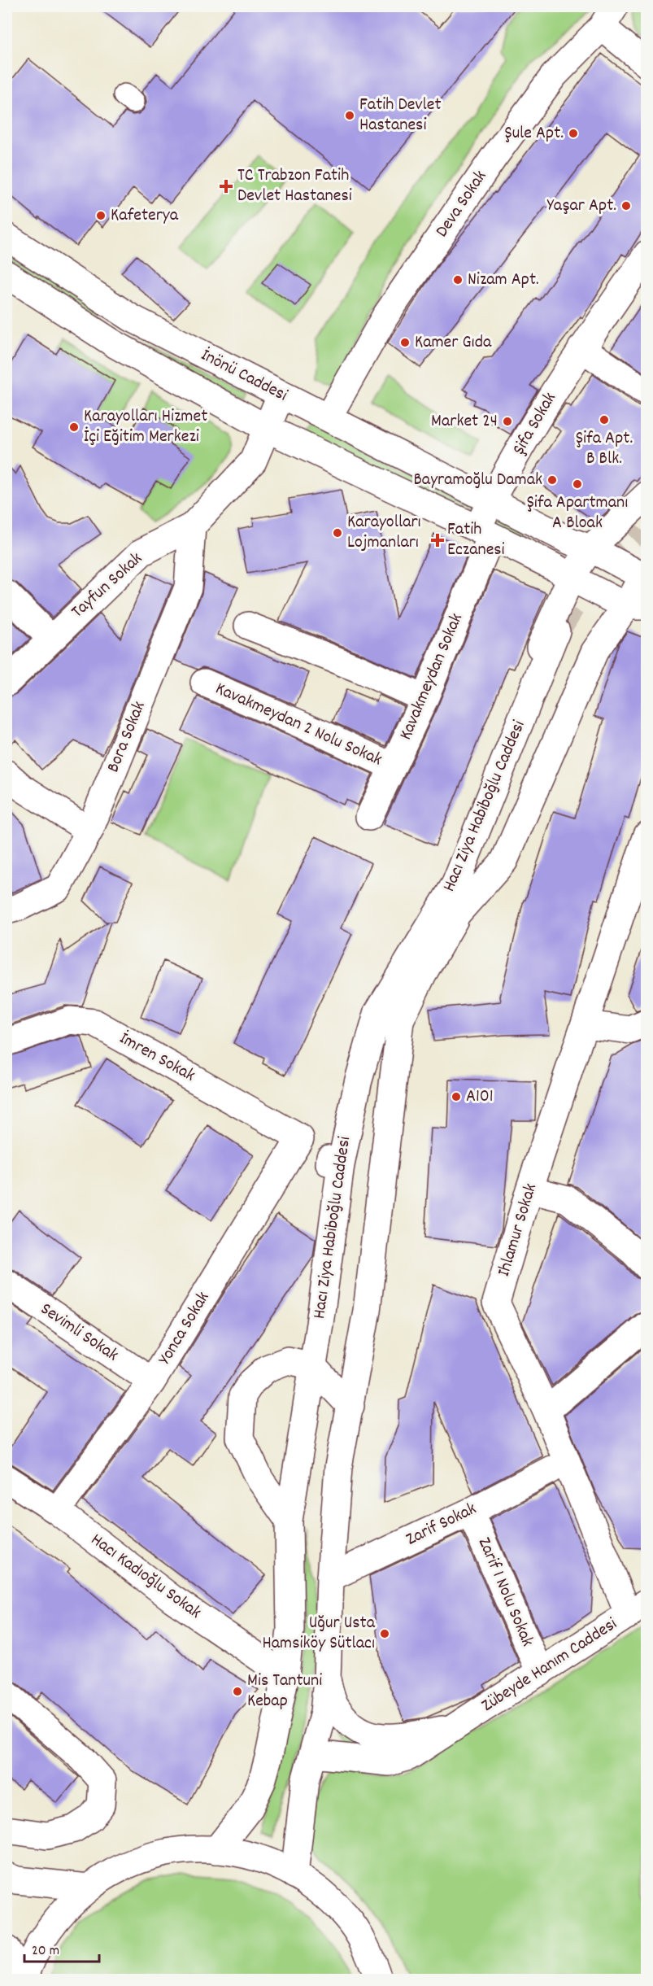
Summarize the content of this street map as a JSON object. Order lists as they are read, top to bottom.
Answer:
{
  "streets": {
    "street": [
      "Deva Sokak",
      "İnönü Caddesi",
      "Şifa Sokak",
      "Tayfun Sokak",
      "Kavakmeydan Sokak",
      "Kavakmeydan 2 Nolu Sokak",
      "Bora Sokak",
      "Hacı Ziya Habiboğlu Caddesi",
      "İmren Sokak",
      "Ihlamur Sokak",
      "Yonca Sokak",
      "Sevimli Sokak",
      "Zarif Sokak",
      "Hacı Kadıoğlu Sokak",
      "Zarif 1 Nolu Sokak",
      "Zübeyde Hanım Caddesi"
    ]
  },
  "crossings": [
    ["Deva Sokak", "İnönü Caddesi"],
    ["İnönü Caddesi", "Şifa Sokak"],
    ["İnönü Caddesi", "Tayfun Sokak"],
    ["İnönü Caddesi", "Kavakmeydan Sokak"],
    ["Tayfun Sokak", "Bora Sokak"],
    ["Kavakmeydan Sokak", "Kavakmeydan 2 Nolu Sokak"],
    ["Hacı Ziya Habiboğlu Caddesi", "Zarif Sokak"],
    ["Hacı Ziya Habiboğlu Caddesi", "Hacı Kadıoğlu Sokak"],
    ["Hacı Ziya Habiboğlu Caddesi", "Zübeyde Hanım Caddesi"],
    ["İmren Sokak", "Yonca Sokak"],
    ["Ihlamur Sokak", "Zübeyde Hanım Caddesi"],
    ["Yonca Sokak", "Sevimli Sokak"],
    ["Yonca Sokak", "Hacı Kadıoğlu Sokak"],
    ["Zarif Sokak", "Zarif 1 Nolu Sokak"],
    ["Zarif 1 Nolu Sokak", "Zübeyde Hanım Caddesi"]
  ],
  "places": {
    "other": [
      "Fatih Devlet Hastanesi",
      "Şule Apt.",
      "Yaşar Apt.",
      "Kafeterya",
      "Nizam Apt.",
      "Kamer Gıda",
      "Şifa Apt. B Blk.",
      "Market 24",
      "Karayolları Hizmet İçi Eğitim Merkezi",
      "Bayramoğlu Damak",
      "Şifa Apartmanı A Bloak",
      "Karayolları Lojmanları",
      "A101",
      "Uğur Usta Hamsiköy Sütlacı",
      "Mis Tantuni Kebap"
    ],
    "health": ["TC Trabzon Fatih Devlet Hastanesi", "Fatih Eczanesi"]
  },
  "scale_bar": "20 m"
}
